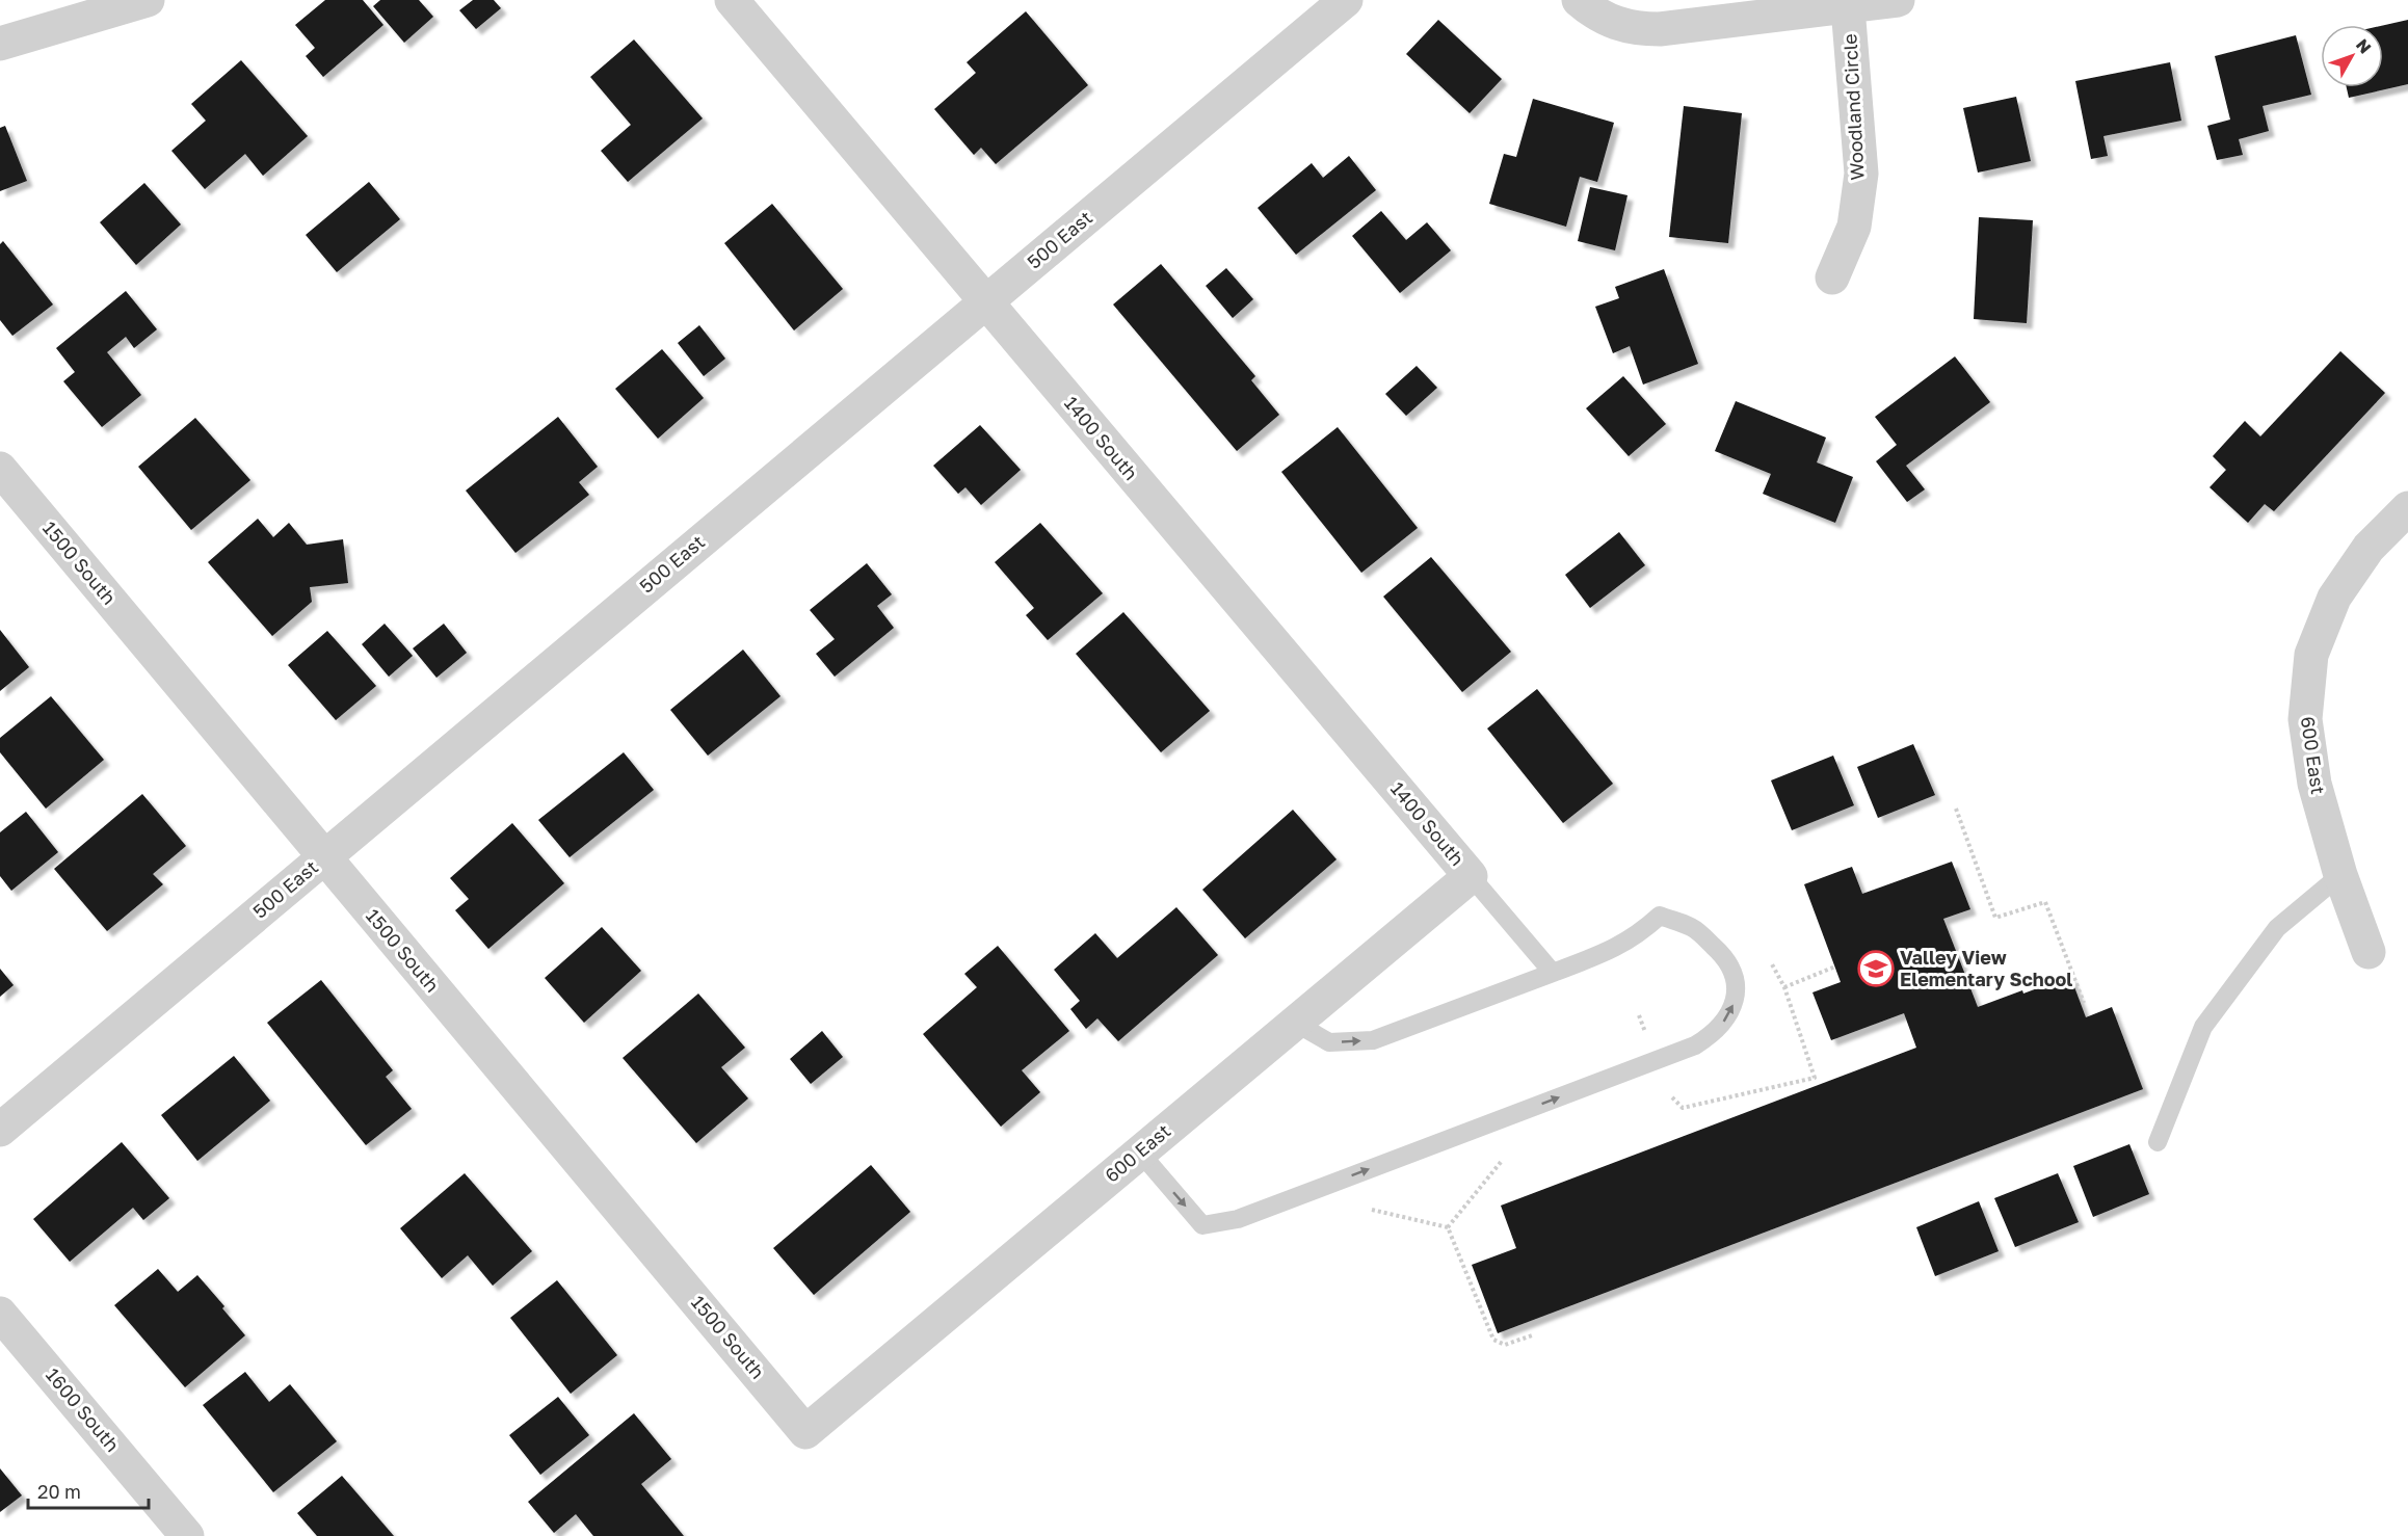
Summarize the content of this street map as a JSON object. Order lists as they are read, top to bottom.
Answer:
{
  "streets": {
    "street": [
      "Woodland Circle",
      "500 East",
      "1400 South",
      "1500 South",
      "600 East",
      "1600 South"
    ]
  },
  "crossings": [
    ["500 East", "1400 South"],
    ["500 East", "1500 South"],
    ["1400 South", "600 East"],
    ["1500 South", "600 East"]
  ],
  "places": {
    "school or university": ["Valley View Elementary School"]
  },
  "scale_bar": "20 m",
  "north": "top right"
}
